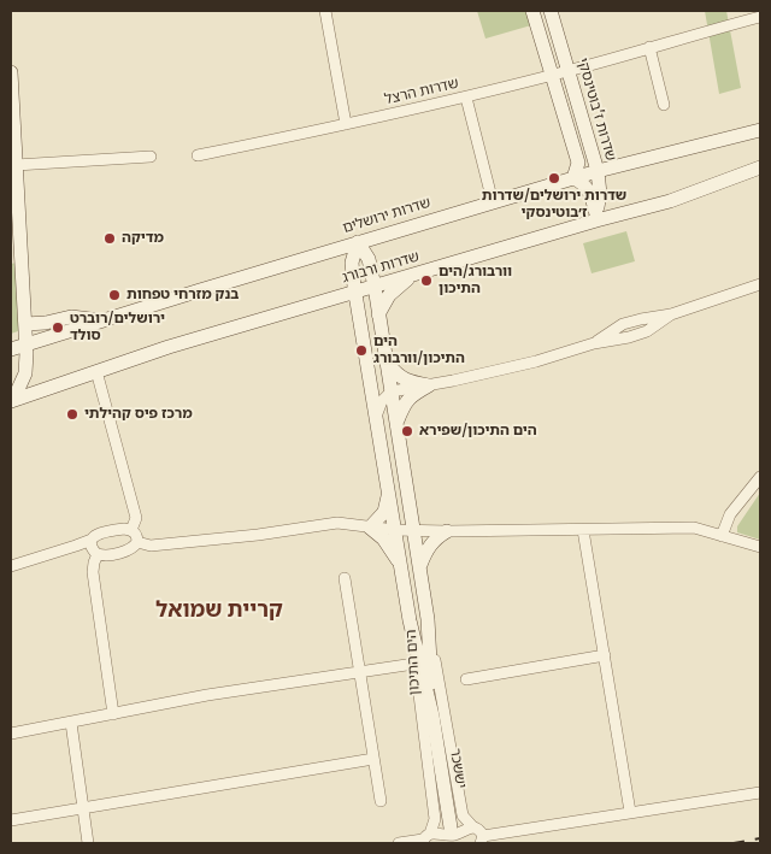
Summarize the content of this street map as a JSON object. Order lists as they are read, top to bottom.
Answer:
{
  "streets": {
    "street": [
      "שדרות הרצל",
      "שדרות ז'בוטינסקי",
      "שדרות ירושלים",
      "שדרות ורבורג",
      "הים התיכון",
      "יששכר"
    ]
  },
  "crossings": [
    ["שדרות הרצל", "שדרות ז'בוטינסקי"],
    ["שדרות ז'בוטינסקי", "שדרות ירושלים"],
    ["שדרות ז'בוטינסקי", "שדרות ורבורג"],
    ["שדרות ירושלים", "הים התיכון"],
    ["שדרות ורבורג", "הים התיכון"],
    ["הים התיכון", "יששכר"]
  ],
  "districts": ["קריית שמואל"],
  "places": [
    "שדרות ירושלים/שדרות ז׳בוטינסקי",
    "מדיקה",
    "וורבורג/הים התיכון",
    "בנק מזרחי טפחות",
    "ירושלים/רוברט סולד",
    "הים התיכון/וורבורג",
    "מרכז פיס קהילתי",
    "הים התיכון/שפירא"
  ]
}
